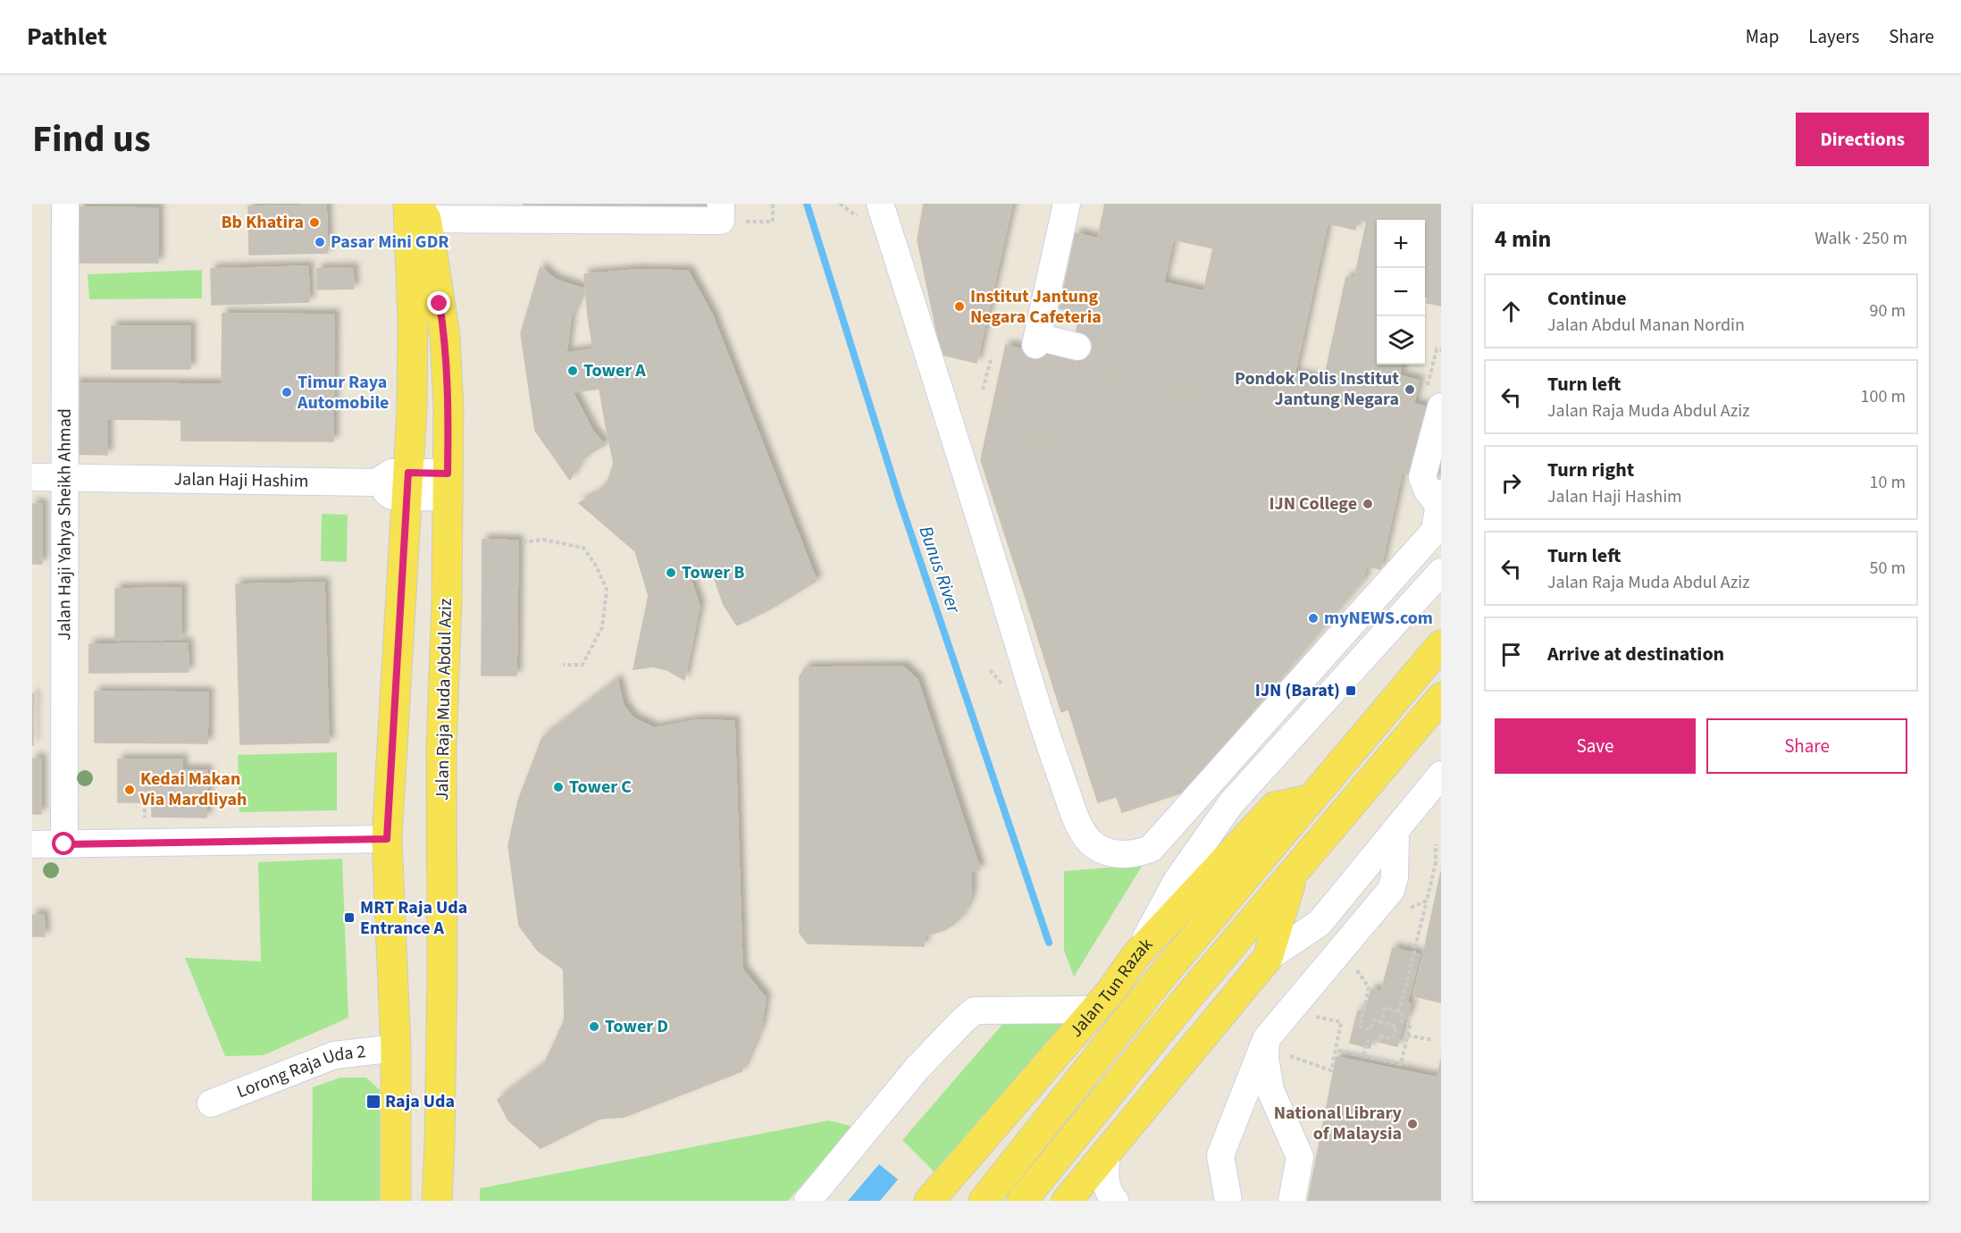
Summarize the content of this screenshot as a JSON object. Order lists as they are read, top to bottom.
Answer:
{
  "streets": {
    "main road": ["Jalan Raja Muda Abdul Aziz", "Jalan Tun Razak"],
    "street": ["Jalan Haji Hashim", "Jalan Haji Yahya Sheikh Ahmad", "Lorong Raja Uda 2"]
  },
  "crossings": [
    ["Jalan Haji Hashim", "Jalan Haji Yahya Sheikh Ahmad"],
    ["Jalan Haji Hashim", "Jalan Raja Muda Abdul Aziz"]
  ],
  "water": ["Bunus River"],
  "places": {
    "other": [
      "Bb Khatira",
      "Pasar Mini GDR",
      "Institut Jantung Negara Cafeteria",
      "Tower A",
      "Pondok Polis Institut Jantung Negara",
      "Timur Raya Automobile",
      "IJN College",
      "Tower B",
      "myNEWS.com",
      "Tower C",
      "Kedai Makan Via Mardliyah",
      "Tower D",
      "National Library of Malaysia"
    ],
    "transit": ["IJN (Barat)", "MRT Raja Uda Entrance A", "Raja Uda"]
  },
  "page": {
    "header": "Pathlet",
    "nav": ["Map", "Layers", "Share"],
    "title": "Find us",
    "buttons": [
      "Directions",
      ["Save", "Share"]
    ],
    "heading": ["4 min", "Walk · 250 m"],
    "map_buttons": ["+", "−"],
    "list": [
      ["Continue", "Jalan Abdul Manan Nordin", "90 m"],
      ["Turn left", "Jalan Raja Muda Abdul Aziz", "100 m"],
      ["Turn right", "Jalan Haji Hashim", "10 m"],
      ["Turn left", "Jalan Raja Muda Abdul Aziz", "50 m"],
      "Arrive at destination"
    ]
  }
}
